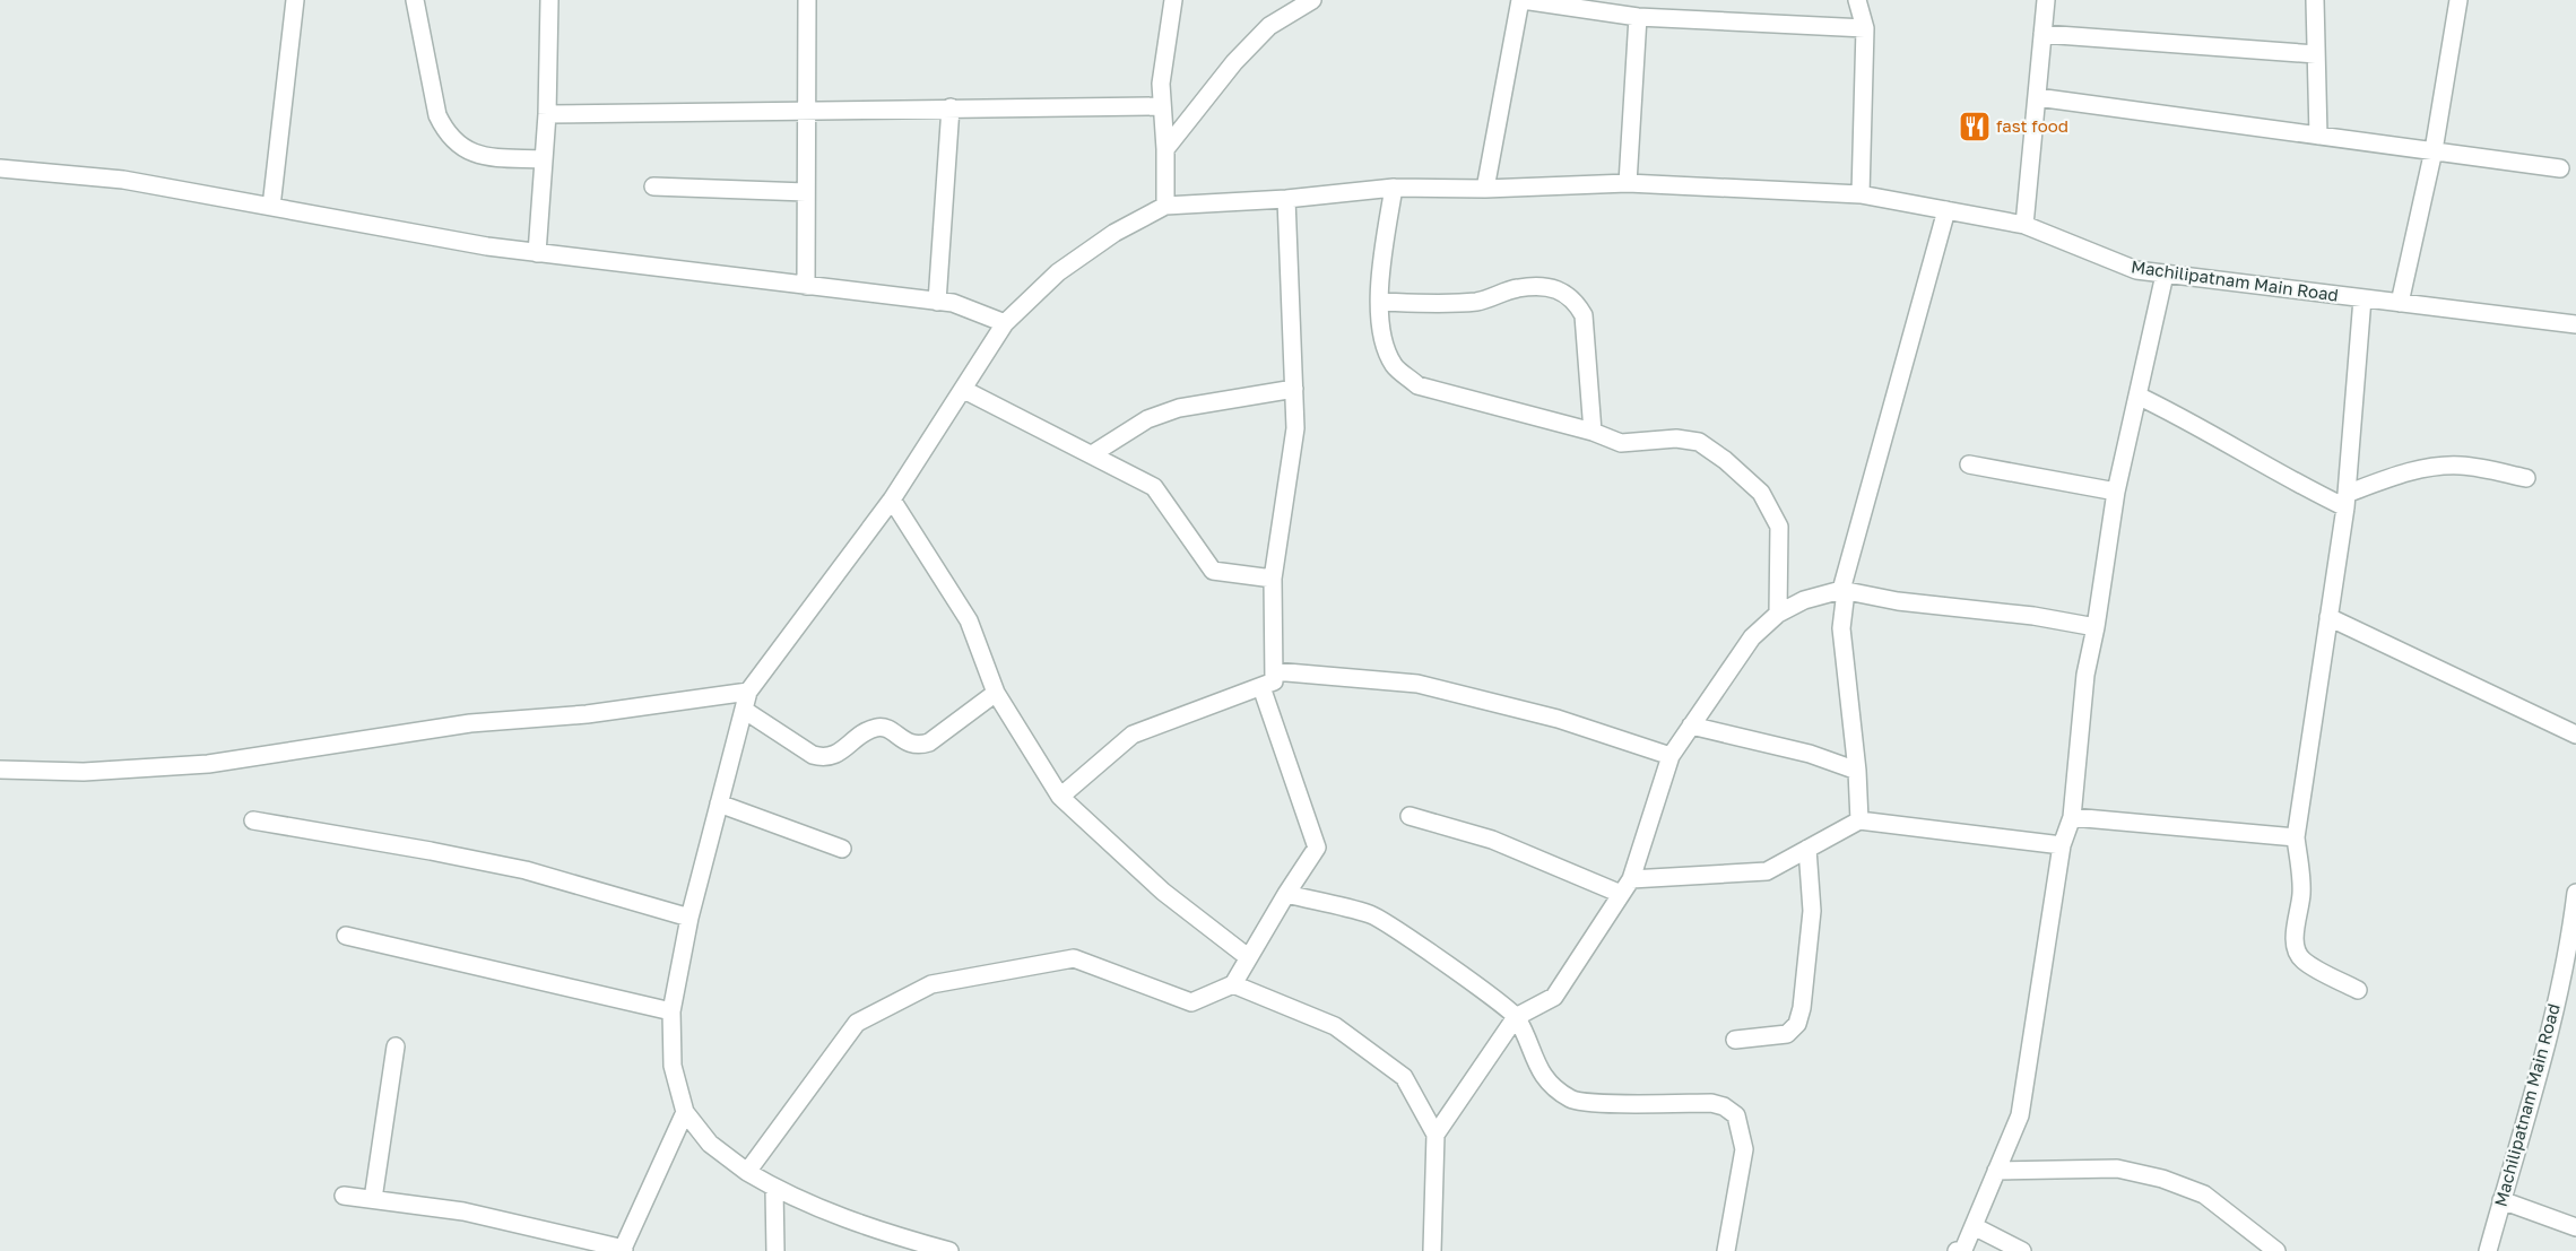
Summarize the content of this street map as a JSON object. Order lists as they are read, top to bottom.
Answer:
{
  "streets": {
    "street": ["Machilipatnam Main Road"]
  },
  "places": {
    "restaurant": ["fast food"]
  }
}
